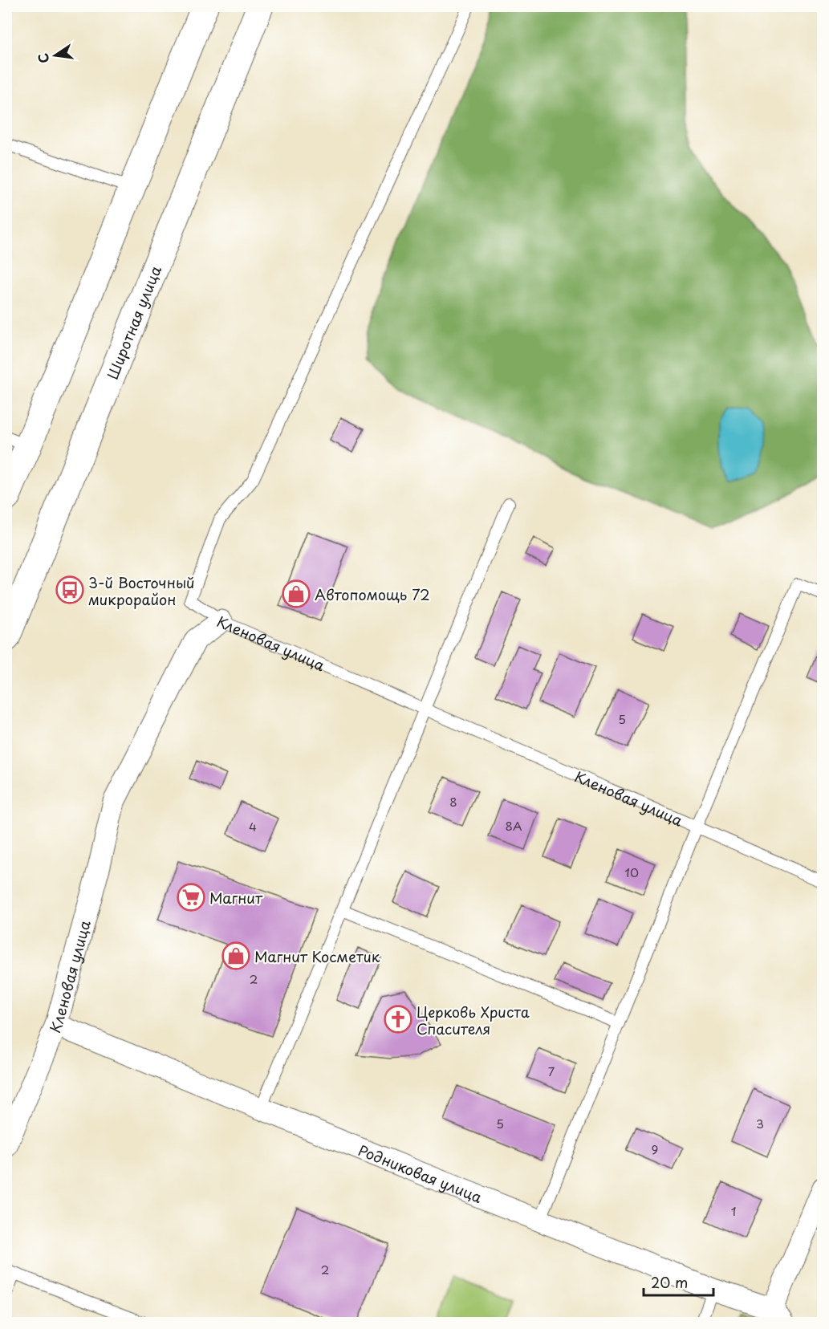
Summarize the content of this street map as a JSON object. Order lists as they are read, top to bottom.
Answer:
{
  "streets": {
    "main road": ["Широтная улица"],
    "street": ["Кленовая улица", "Родниковая улица"]
  },
  "crossings": [
    ["Кленовая улица", "Родниковая улица"]
  ],
  "places": {
    "bus stop": ["3-й Восточный микрорайон"],
    "shop": ["Автопомощь 72", "Магнит Косметик"],
    "supermarket": ["Магнит"],
    "church": ["Церковь Христа Спасителя"]
  },
  "house_numbers": [
    "5",
    "8",
    "8А",
    "4",
    "10",
    "2",
    "7",
    "5",
    "3",
    "9",
    "1",
    "2"
  ],
  "scale_bar": "20 m",
  "north": "left"
}
